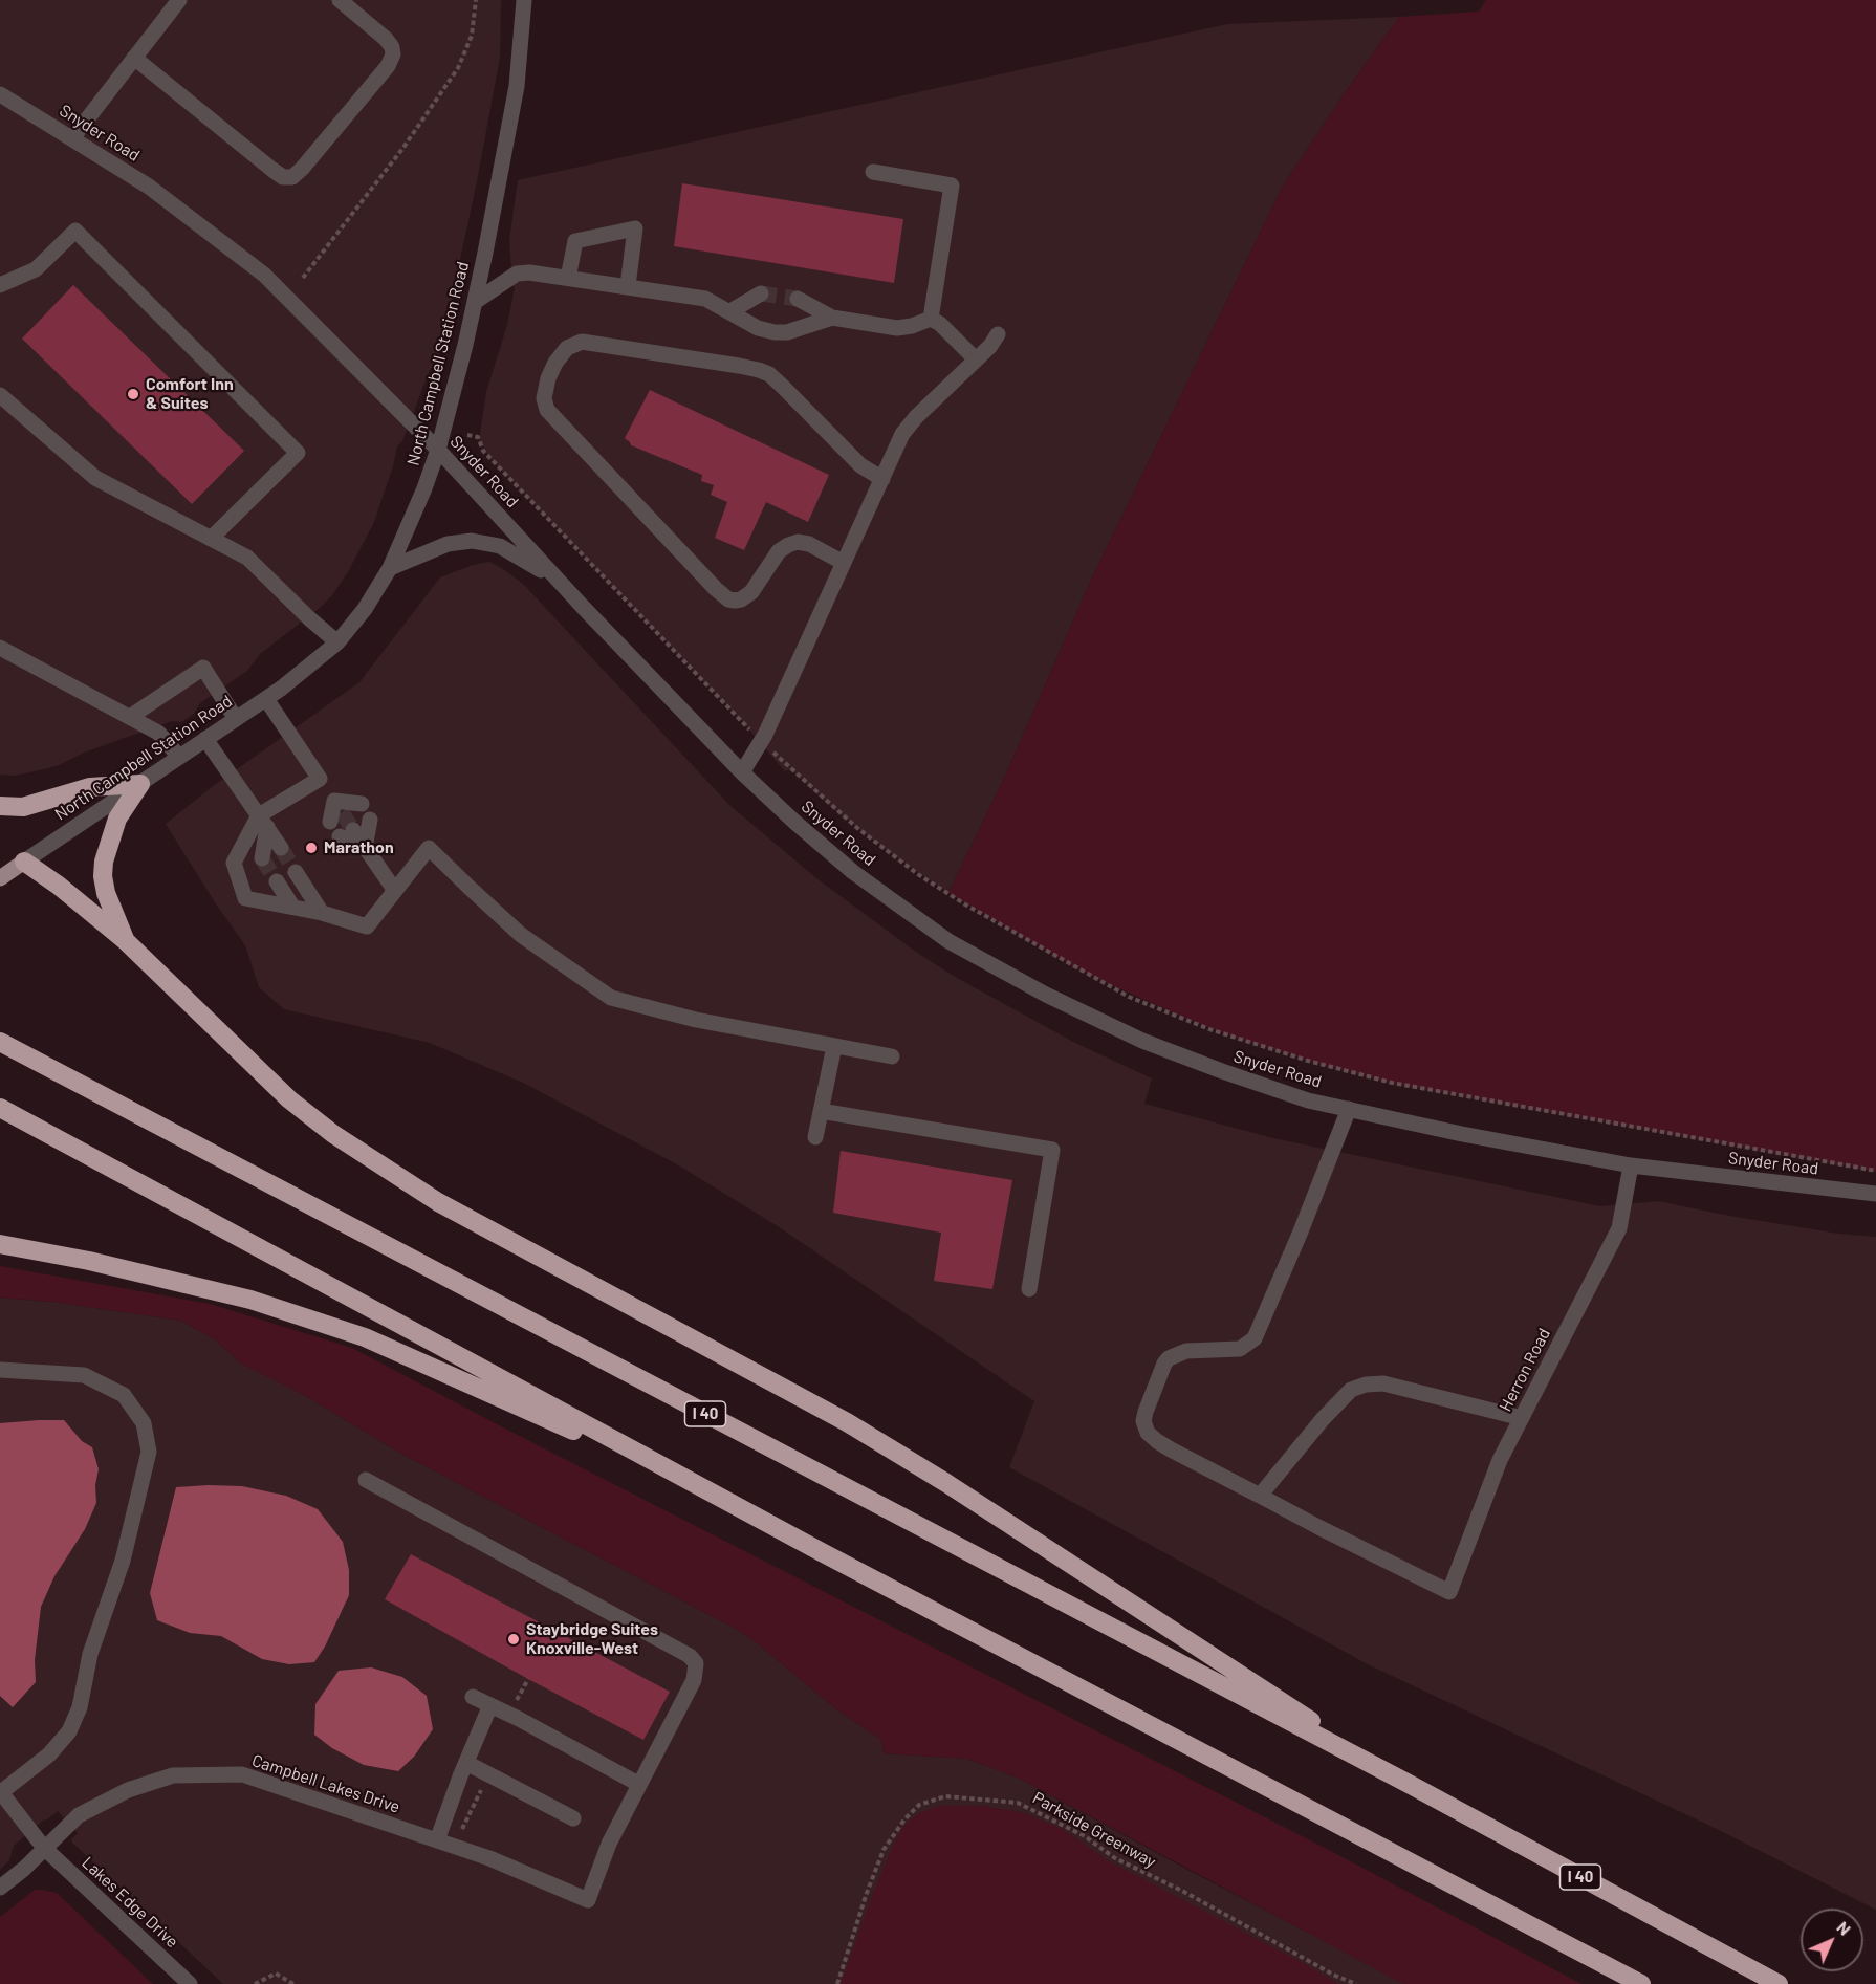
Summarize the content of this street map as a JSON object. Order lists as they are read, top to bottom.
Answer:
{
  "streets": {
    "highway": ["I 40"],
    "main road": ["North Campbell Station Road"],
    "street": [
      "Snyder Road",
      "Herron Road",
      "Campbell Lakes Drive",
      "Lakes Edge Drive"
    ],
    "path": ["Parkside Greenway"]
  },
  "crossings": [
    ["Snyder Road", "North Campbell Station Road"],
    ["Snyder Road", "Herron Road"],
    ["Campbell Lakes Drive", "Lakes Edge Drive"]
  ],
  "places": ["Comfort Inn & Suites", "Marathon", "Staybridge Suites Knoxville-West"],
  "north": "top right"
}
